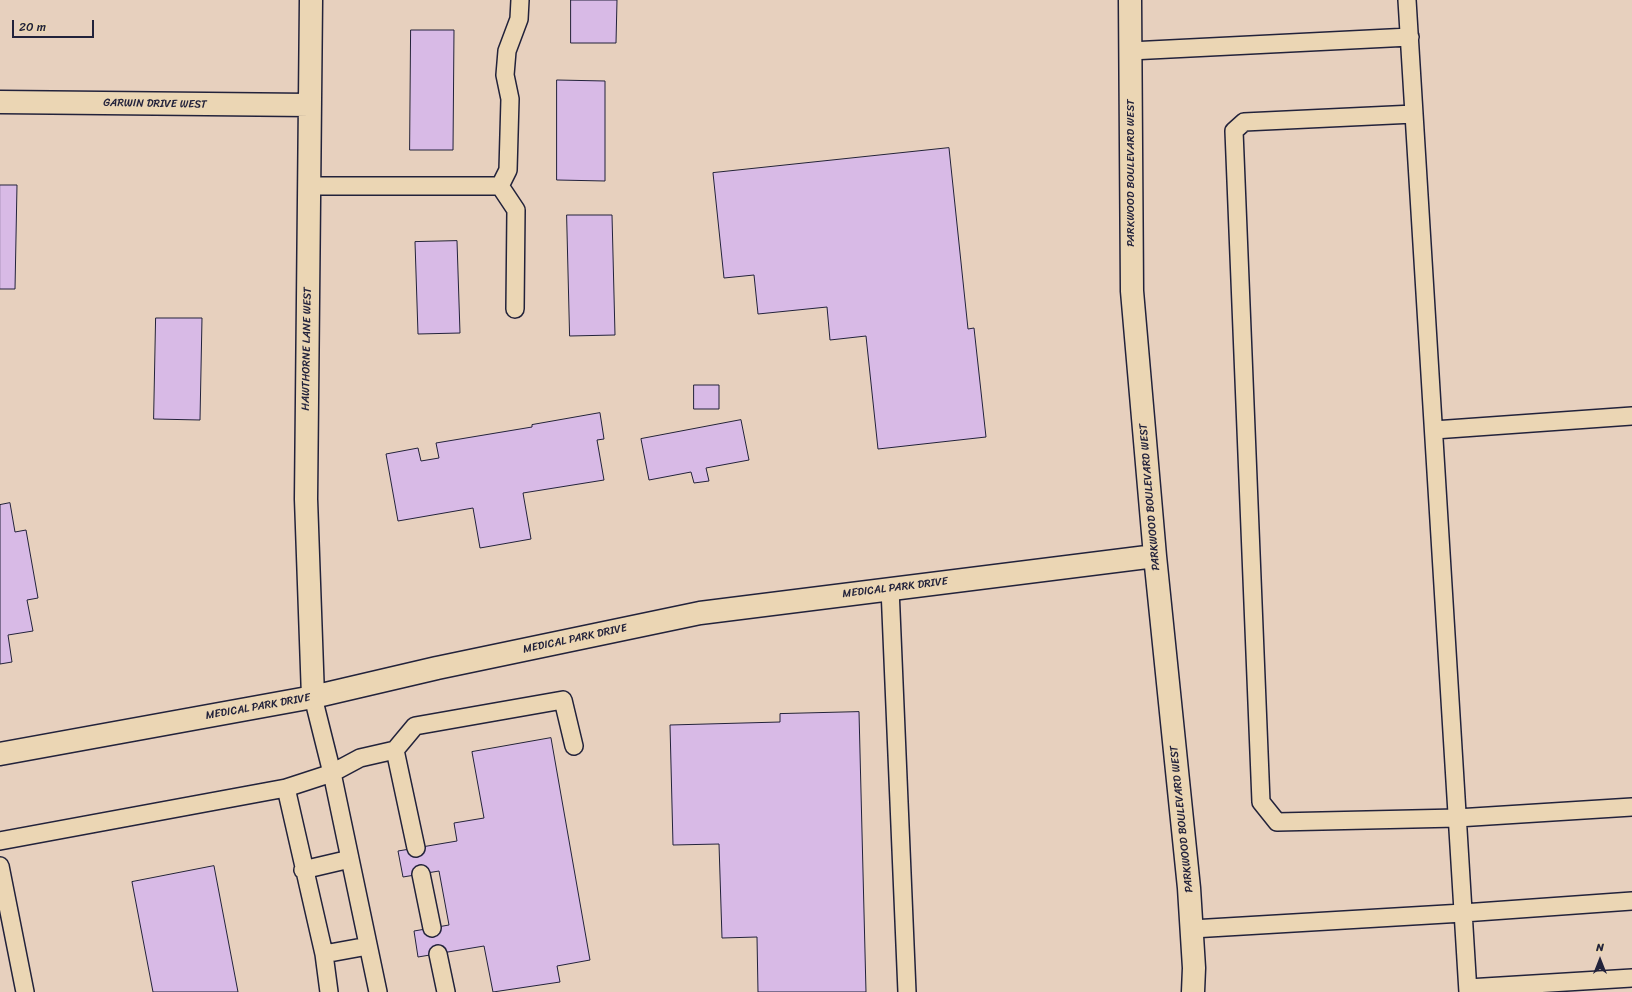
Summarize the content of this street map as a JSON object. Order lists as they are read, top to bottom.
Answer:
{
  "streets": {
    "street": [
      "GARWIN DRIVE WEST",
      "PARKWOOD BOULEVARD WEST",
      "HAWTHORNE LANE WEST",
      "MEDICAL PARK DRIVE"
    ]
  },
  "crossings": [
    ["GARWIN DRIVE WEST", "HAWTHORNE LANE WEST"],
    ["PARKWOOD BOULEVARD WEST", "MEDICAL PARK DRIVE"],
    ["HAWTHORNE LANE WEST", "MEDICAL PARK DRIVE"]
  ],
  "scale_bar": "20 m",
  "north": "top"
}
